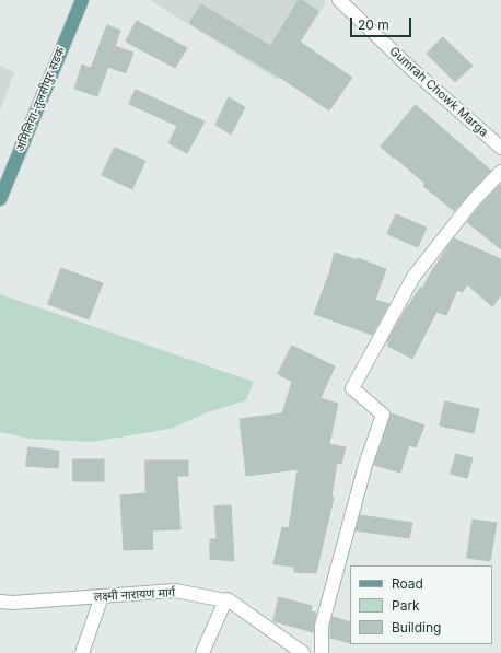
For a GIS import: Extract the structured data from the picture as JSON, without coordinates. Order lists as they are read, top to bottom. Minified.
{"streets":{"main road":["अमिलिया-तुलसीपुर सडक"],"street":["Gumrah Chowk Marga","लक्ष्मी नारायण मार्ग"]},"legend":["Road","Park","Building"],"scale_bar":"20 m"}
